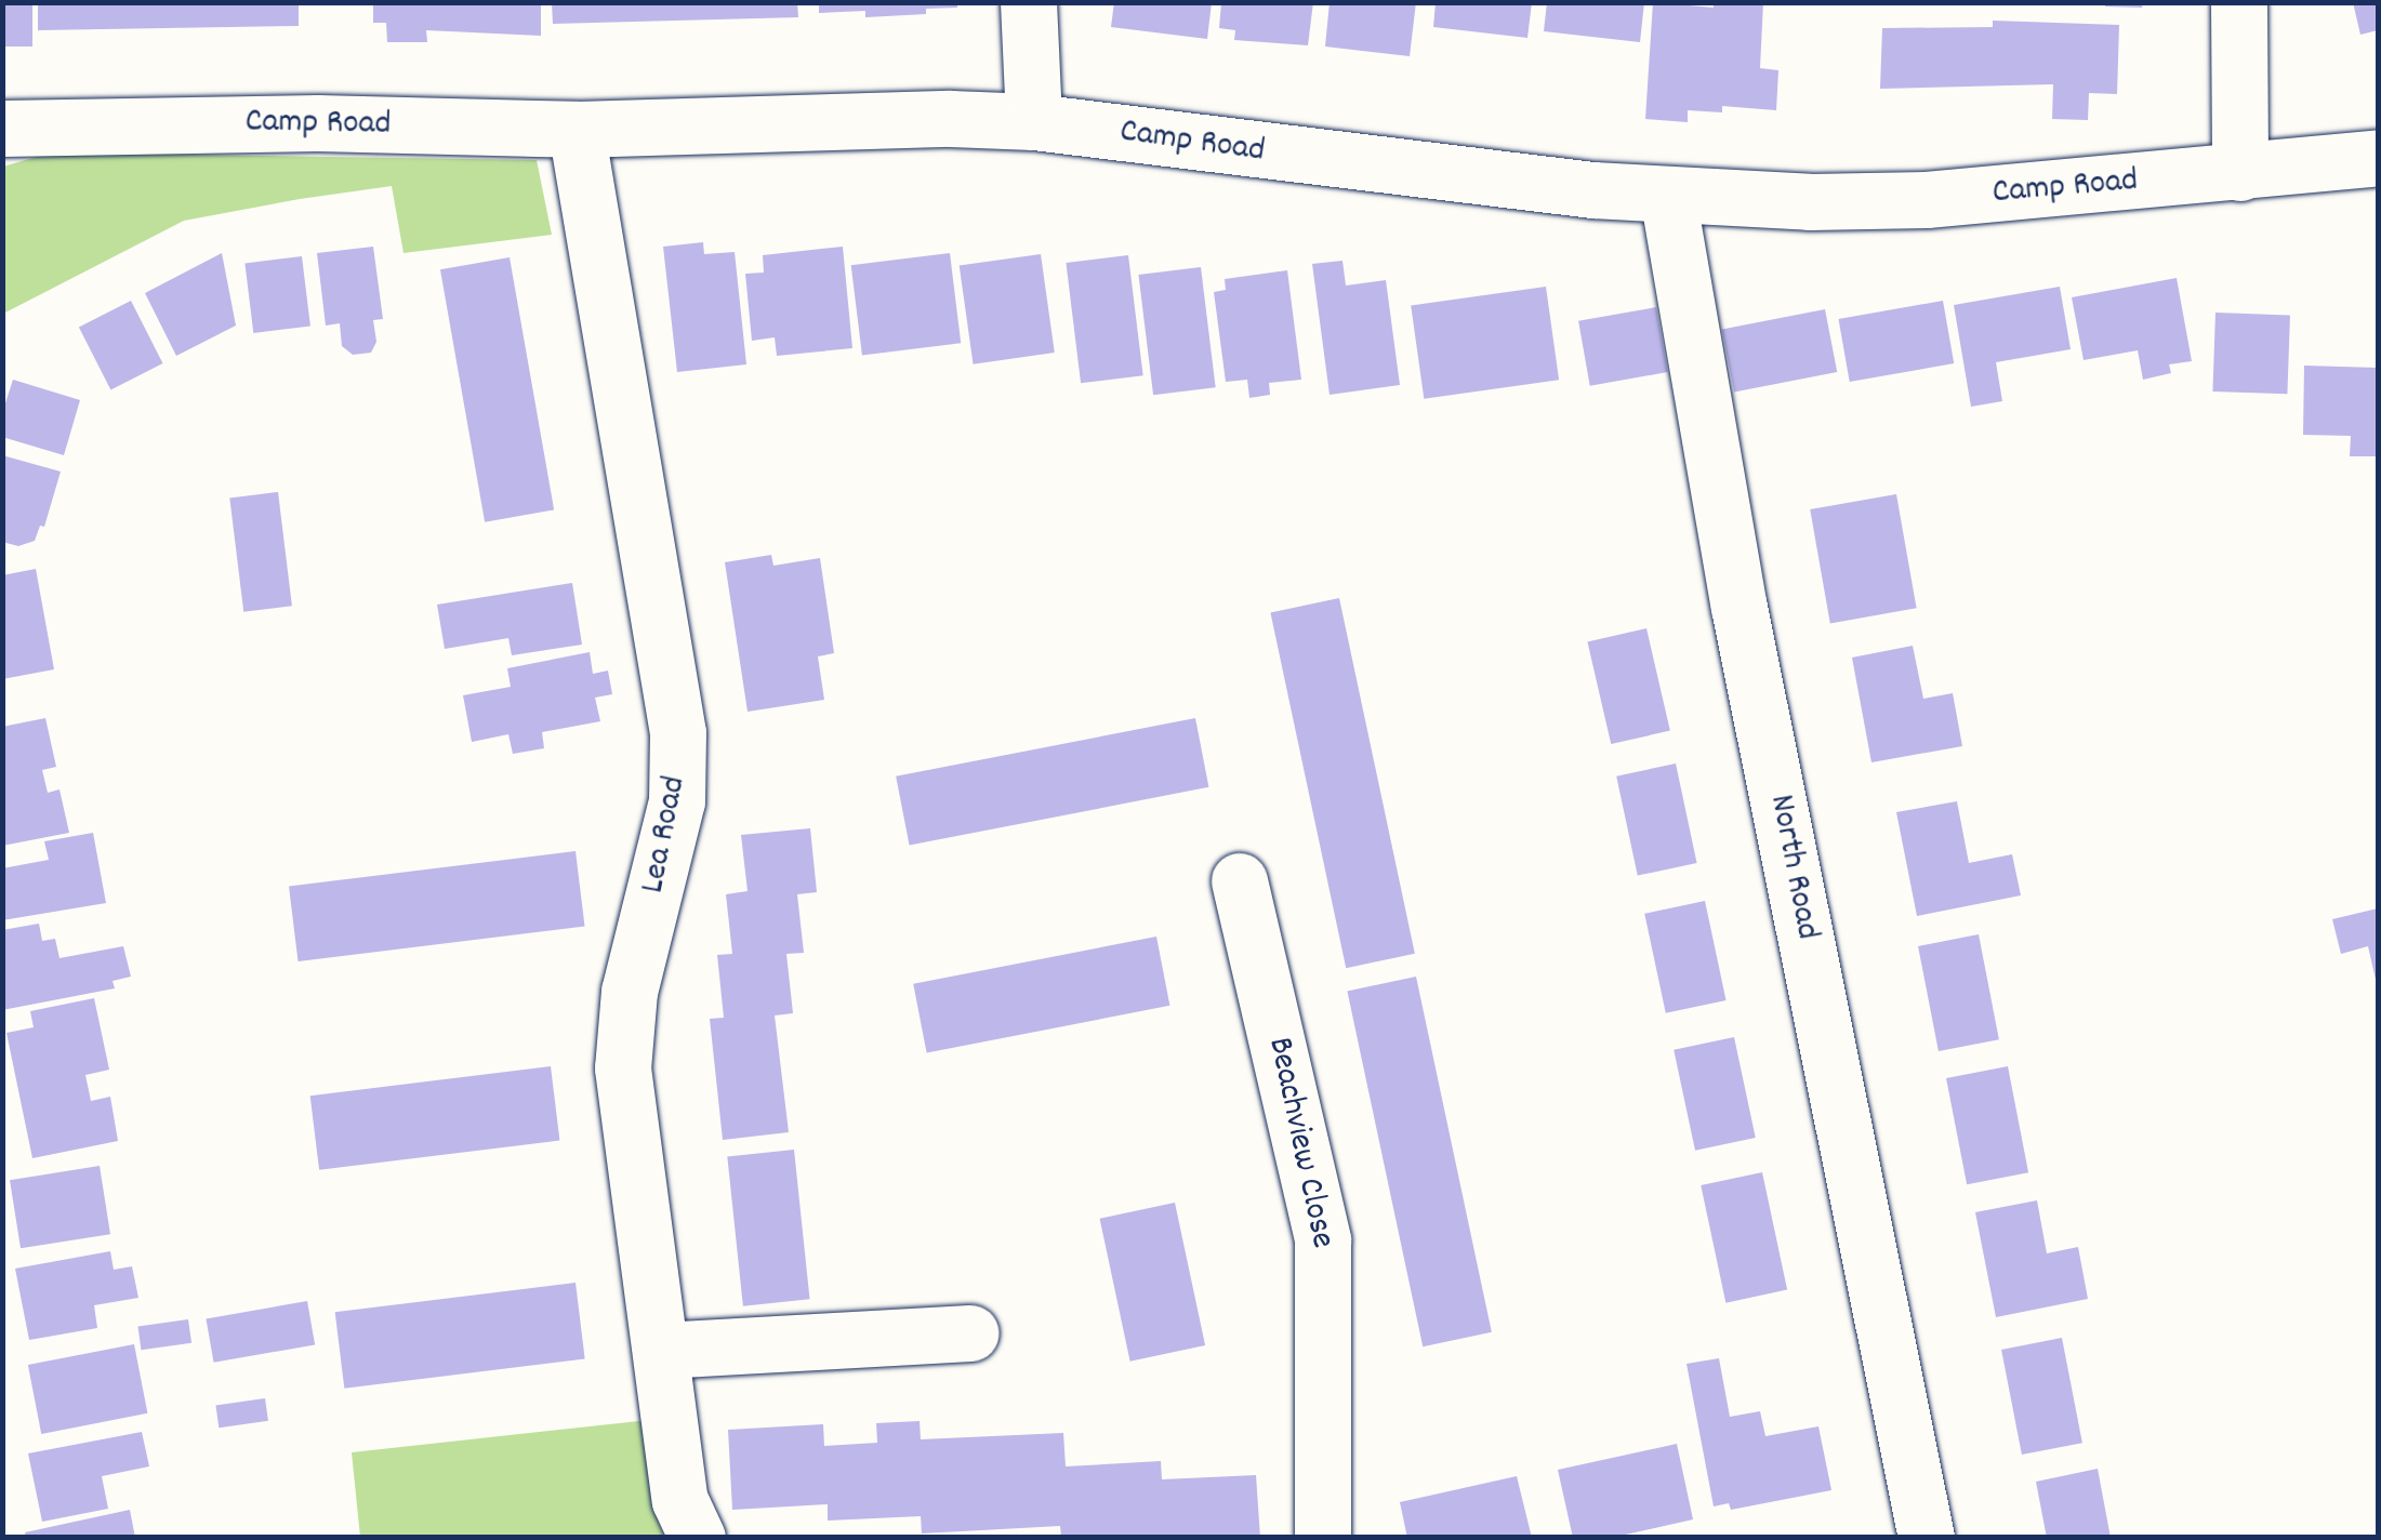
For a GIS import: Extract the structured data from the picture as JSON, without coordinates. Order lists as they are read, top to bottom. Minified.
{"streets":{"street":["Camp Road","Lea Road","North Road","Beachview Close"]},"crossings":[["Camp Road","Lea Road"],["Camp Road","North Road"]]}
